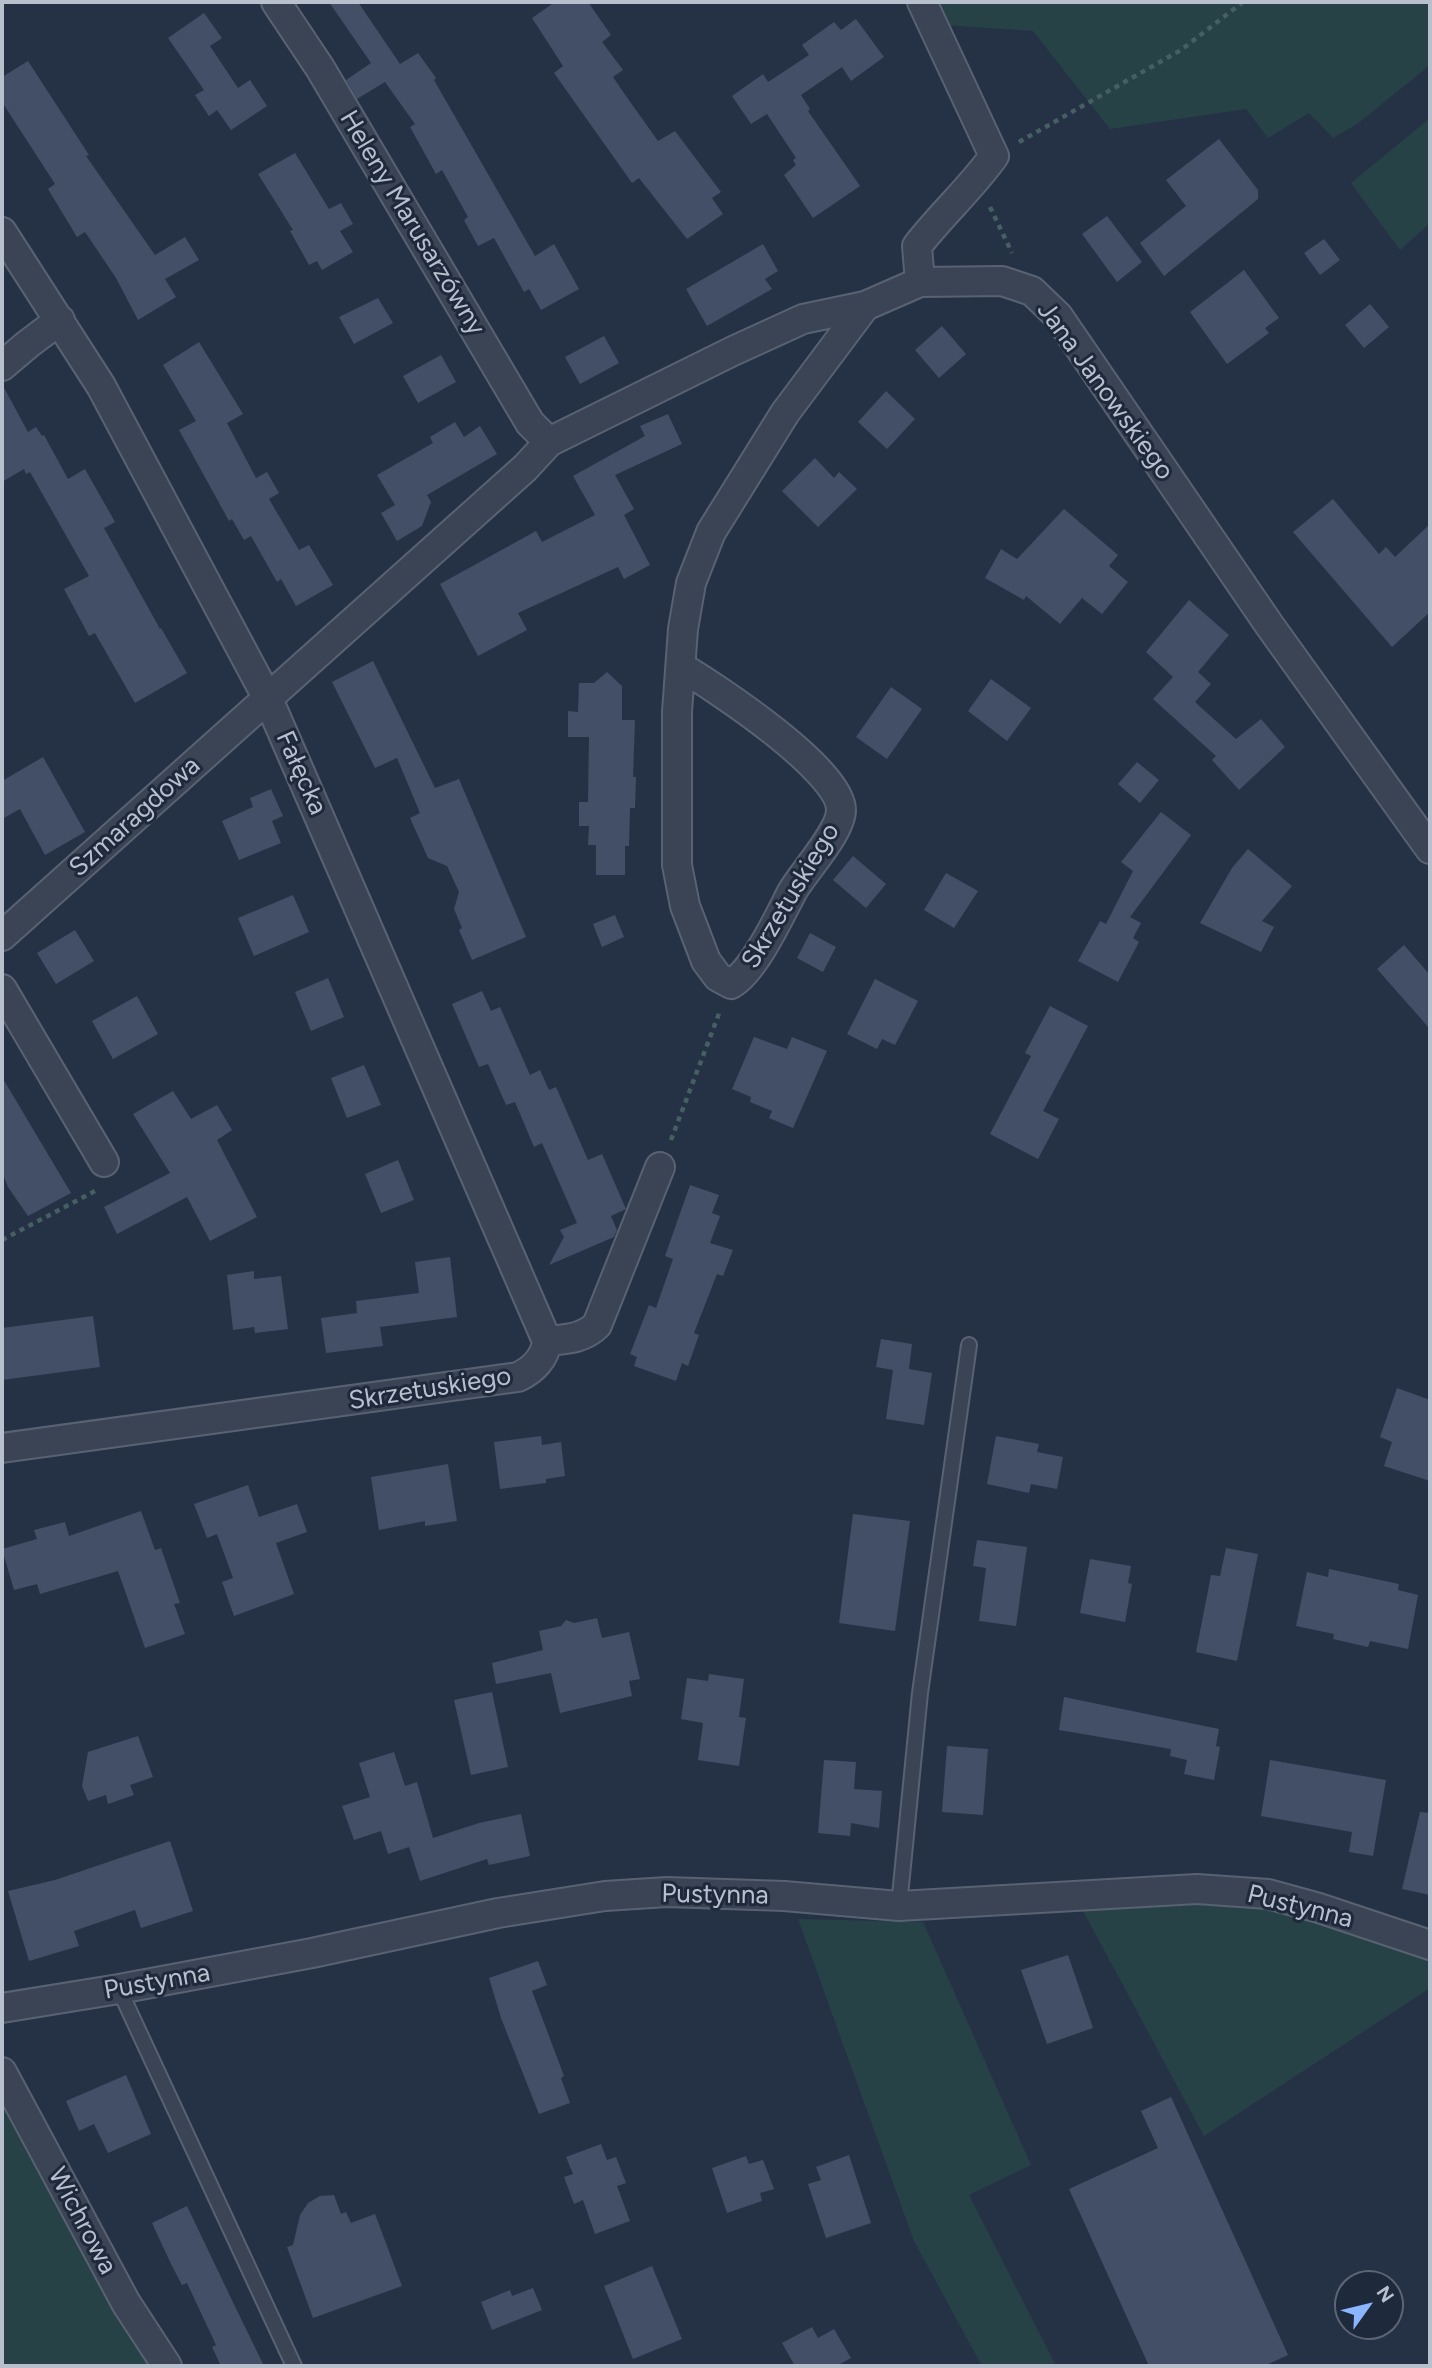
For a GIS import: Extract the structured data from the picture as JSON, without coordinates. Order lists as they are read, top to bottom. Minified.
{"streets":{"street":["Heleny Marusarzówny","Jana Janowskiego","Fałęcka","Szmaragdowa","Skrzetuskiego","Pustynna","Wichrowa"]},"crossings":[["Fałęcka","Szmaragdowa"],["Fałęcka","Skrzetuskiego"]],"north":"top right"}
